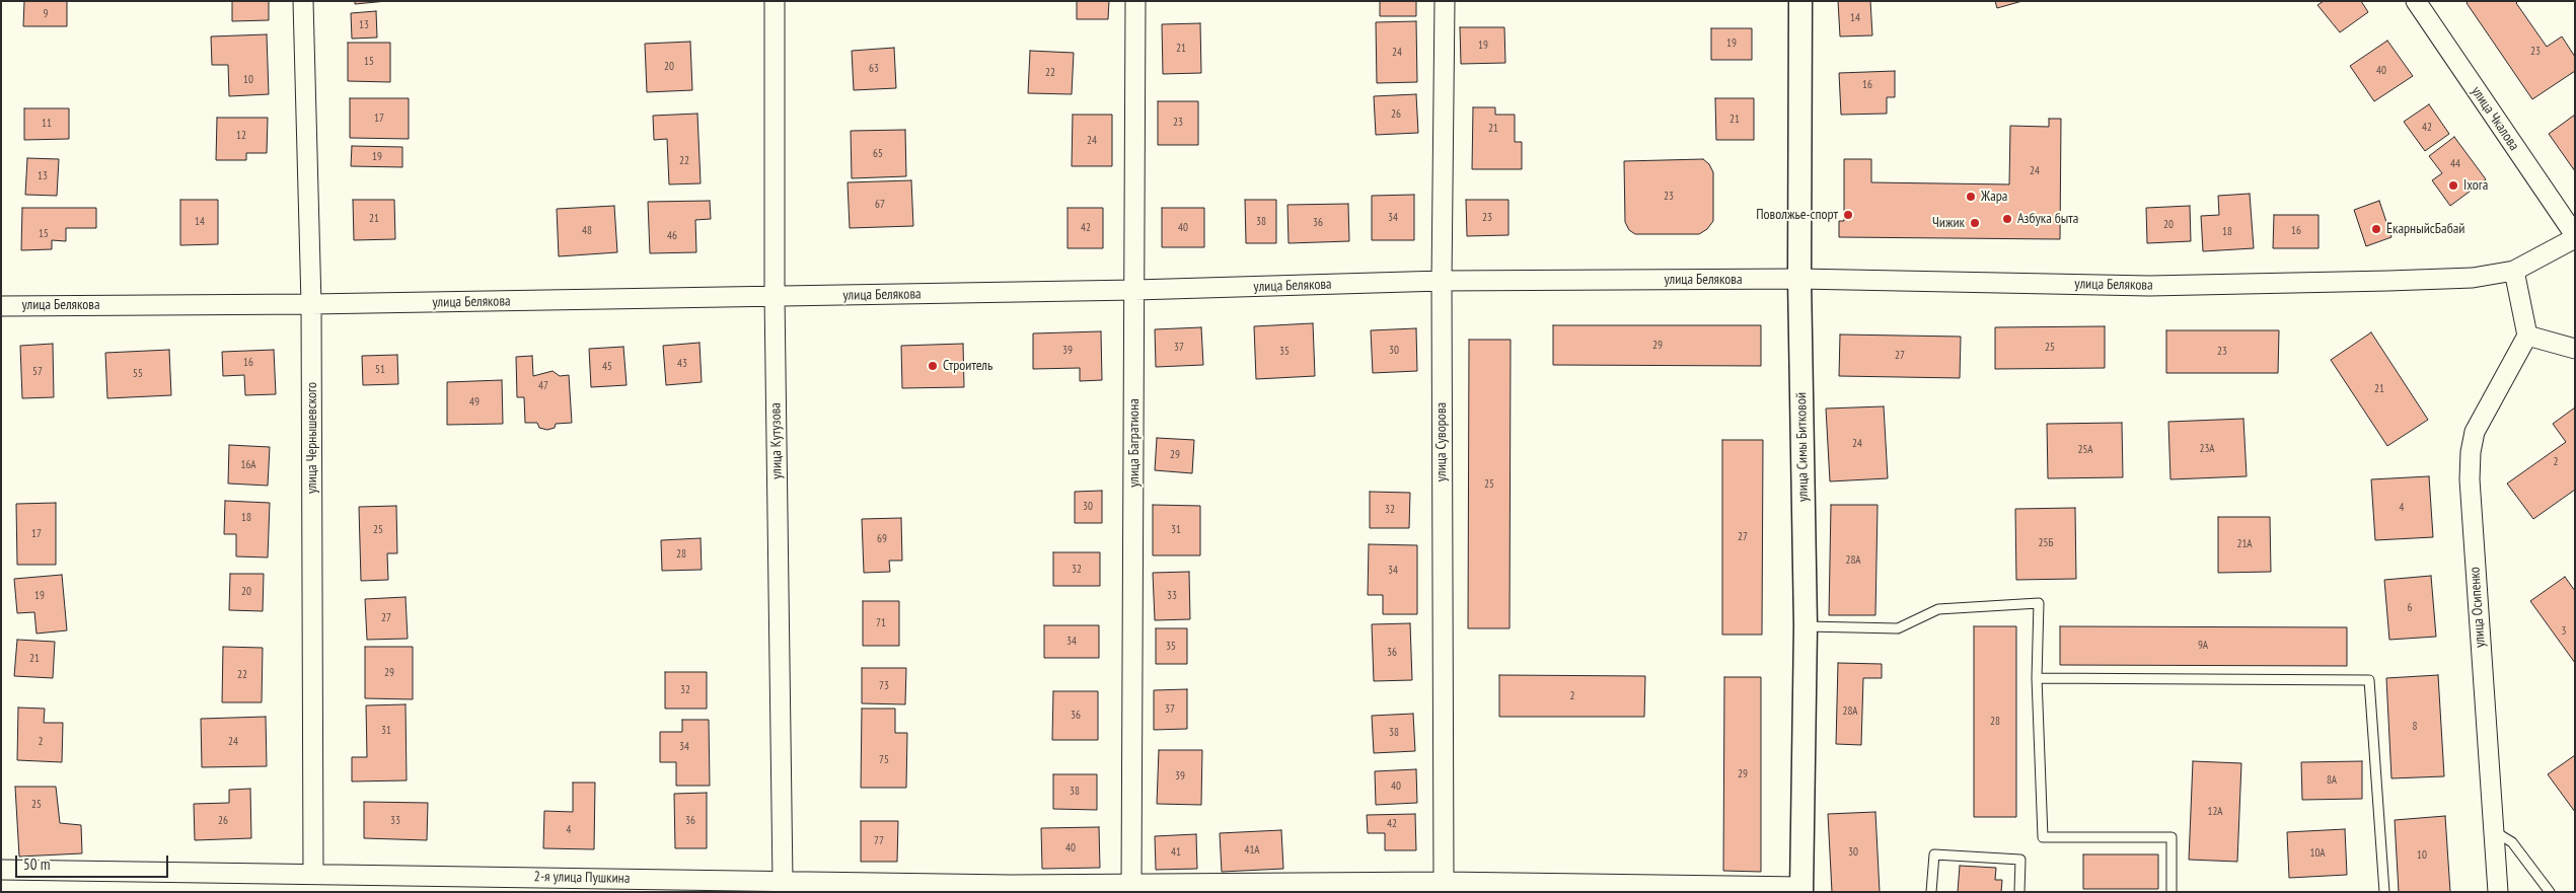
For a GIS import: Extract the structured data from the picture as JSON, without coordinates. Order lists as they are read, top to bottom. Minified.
{"streets":{"street":["улица Чкалова","улица Белякова","улица Чернышевского","улица Кутузова","улица Суворова","улица Багратиона","улица Симы Битковой","улица Осипенко","2-я улица Пушкина"]},"crossings":[["улица Чкалова","улица Белякова"],["улица Белякова","улица Чернышевского"],["улица Белякова","улица Кутузова"],["улица Белякова","улица Суворова"],["улица Белякова","улица Багратиона"],["улица Белякова","улица Симы Битковой"],["улица Чернышевского","2-я улица Пушкина"],["улица Кутузова","2-я улица Пушкина"],["улица Суворова","2-я улица Пушкина"],["улица Багратиона","2-я улица Пушкина"],["улица Симы Битковой","2-я улица Пушкина"]],"places":["Ixora","Жара","Поволжье-спорт","Азбука быта","Чижик","ЁкарныйсБабай","Строитель"],"house_numbers":["9","14","13","19","19","21","23","24","15","20","63","40","22","10","16","26","17","21","23","11","42","21","12","24","65","19","22","44","24","13","23","67","34","23","21","14","38","36","20","42","40","48","16","18","15","46","29","37","25","39","30","35","23","27","16","43","45","51","57","55","47","21","49","24","23А","25А","29","2","16А","25","30","4","32","18","25","31","17","27","69","25Б","21А","28","28А","32","34","20","19","33","6","27","71","3","34","9А","35","36","21","29","22","73","32","2","37","28А","36","28","8","31","38","2","24","34","75","29","39","8А","40","38","25","12А","26","33","36","42","4","77","40","41А","41","30","10А","10"],"scale_bar":"50 m"}
